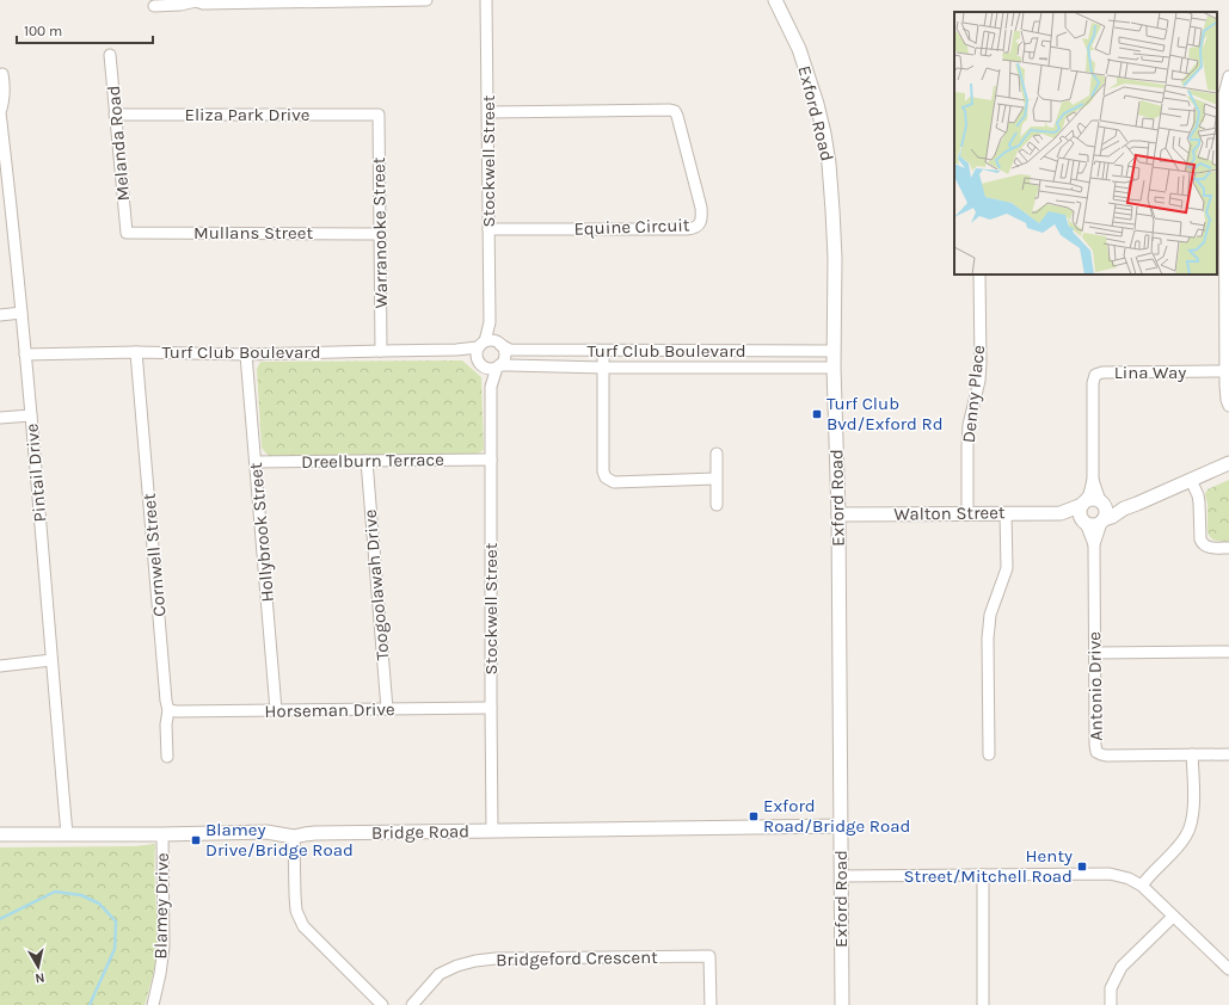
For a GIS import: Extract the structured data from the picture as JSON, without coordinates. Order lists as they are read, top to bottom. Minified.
{"streets":{"street":["Exford Road","Eliza Park Drive","Melanda Road","Stockwell Street","Equine Circuit","Mullans Street","Warranooke Street","Turf Club Boulevard","Lina Way","Denny Place","Dreelburn Terrace","Pintail Drive","Walton Street","Hollybrook Street","Cornwell Street","Toogoolawah Drive","Antonio Drive","Horseman Drive","Bridge Road","Blamey Drive","Bridgeford Crescent"]},"crossings":[["Exford Road","Turf Club Boulevard"],["Exford Road","Walton Street"],["Exford Road","Bridge Road"],["Eliza Park Drive","Melanda Road"],["Eliza Park Drive","Warranooke Street"],["Melanda Road","Mullans Street"],["Stockwell Street","Equine Circuit"],["Stockwell Street","Turf Club Boulevard"],["Stockwell Street","Dreelburn Terrace"],["Stockwell Street","Horseman Drive"],["Stockwell Street","Bridge Road"],["Mullans Street","Warranooke Street"],["Warranooke Street","Turf Club Boulevard"],["Turf Club Boulevard","Pintail Drive"],["Turf Club Boulevard","Hollybrook Street"],["Turf Club Boulevard","Cornwell Street"],["Lina Way","Walton Street"],["Lina Way","Antonio Drive"],["Denny Place","Walton Street"],["Dreelburn Terrace","Hollybrook Street"],["Dreelburn Terrace","Toogoolawah Drive"],["Pintail Drive","Bridge Road"],["Walton Street","Antonio Drive"],["Hollybrook Street","Horseman Drive"],["Cornwell Street","Horseman Drive"],["Toogoolawah Drive","Horseman Drive"],["Bridge Road","Blamey Drive"]],"places":{"transit":["Turf Club Bvd/Exford Rd","Exford Road/Bridge Road","Blamey Drive/Bridge Road","Henty Street/Mitchell Road"]},"scale_bar":"100 m","north":"bottom"}
